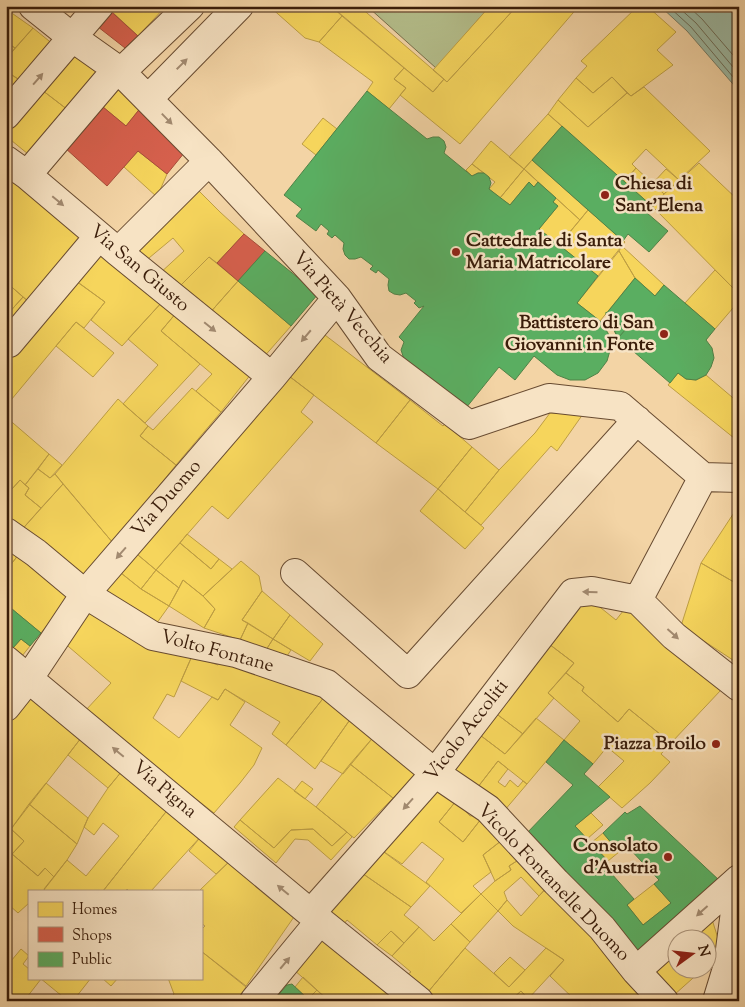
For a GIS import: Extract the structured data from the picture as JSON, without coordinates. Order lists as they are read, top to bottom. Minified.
{"streets":{"street":["Via San Giusto","Via Pietà Vecchia","Via Duomo","Volto Fontane","Vicolo Accoliti","Via Pigna","Vicolo Fontanelle Duomo"]},"crossings":[["Via San Giusto","Via Duomo"],["Via Pietà Vecchia","Via Duomo"],["Via Duomo","Volto Fontane"],["Via Duomo","Via Pigna"],["Volto Fontane","Vicolo Fontanelle Duomo"],["Vicolo Accoliti","Via Pigna"],["Vicolo Accoliti","Vicolo Fontanelle Duomo"]],"one_way":["Via San Giusto","Via Pigna"],"places":["Chiesa di Sant'Elena","Cattedrale di Santa Maria Matricolare","Battistero di San Giovanni in Fonte","Piazza Broilo","Consolato d'Austria"],"legend":["Homes","Shops","Public"],"north":"right"}
